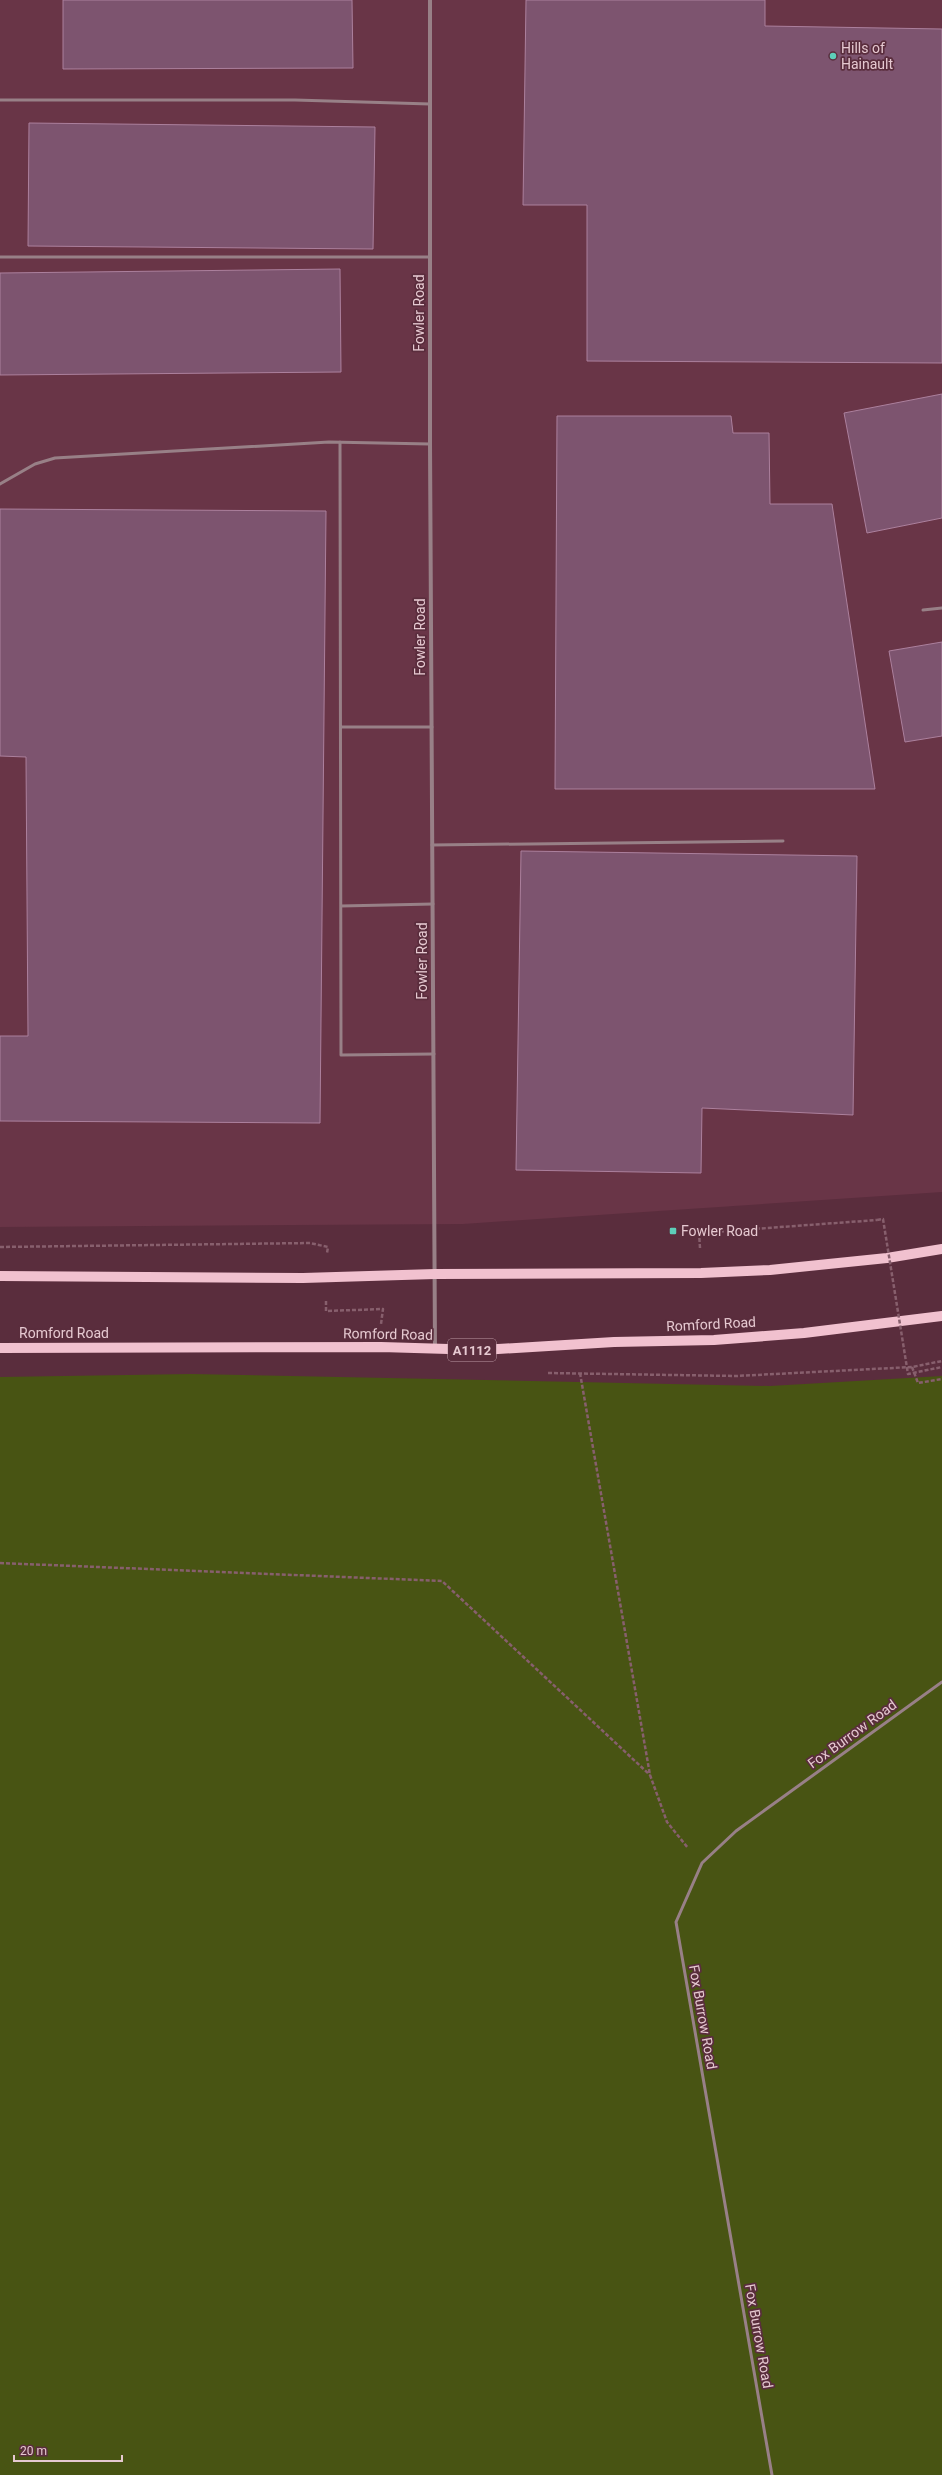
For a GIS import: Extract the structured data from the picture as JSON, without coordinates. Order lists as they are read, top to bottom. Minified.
{"streets":{"main road":["Romford Road","A1112"],"street":["Fowler Road"],"lane":["Fox Burrow Road"]},"crossings":[["Fowler Road","Romford Road"]],"places":{"other":["Hills of Hainault"],"transit":["Fowler Road"]},"scale_bar":"20 m"}
